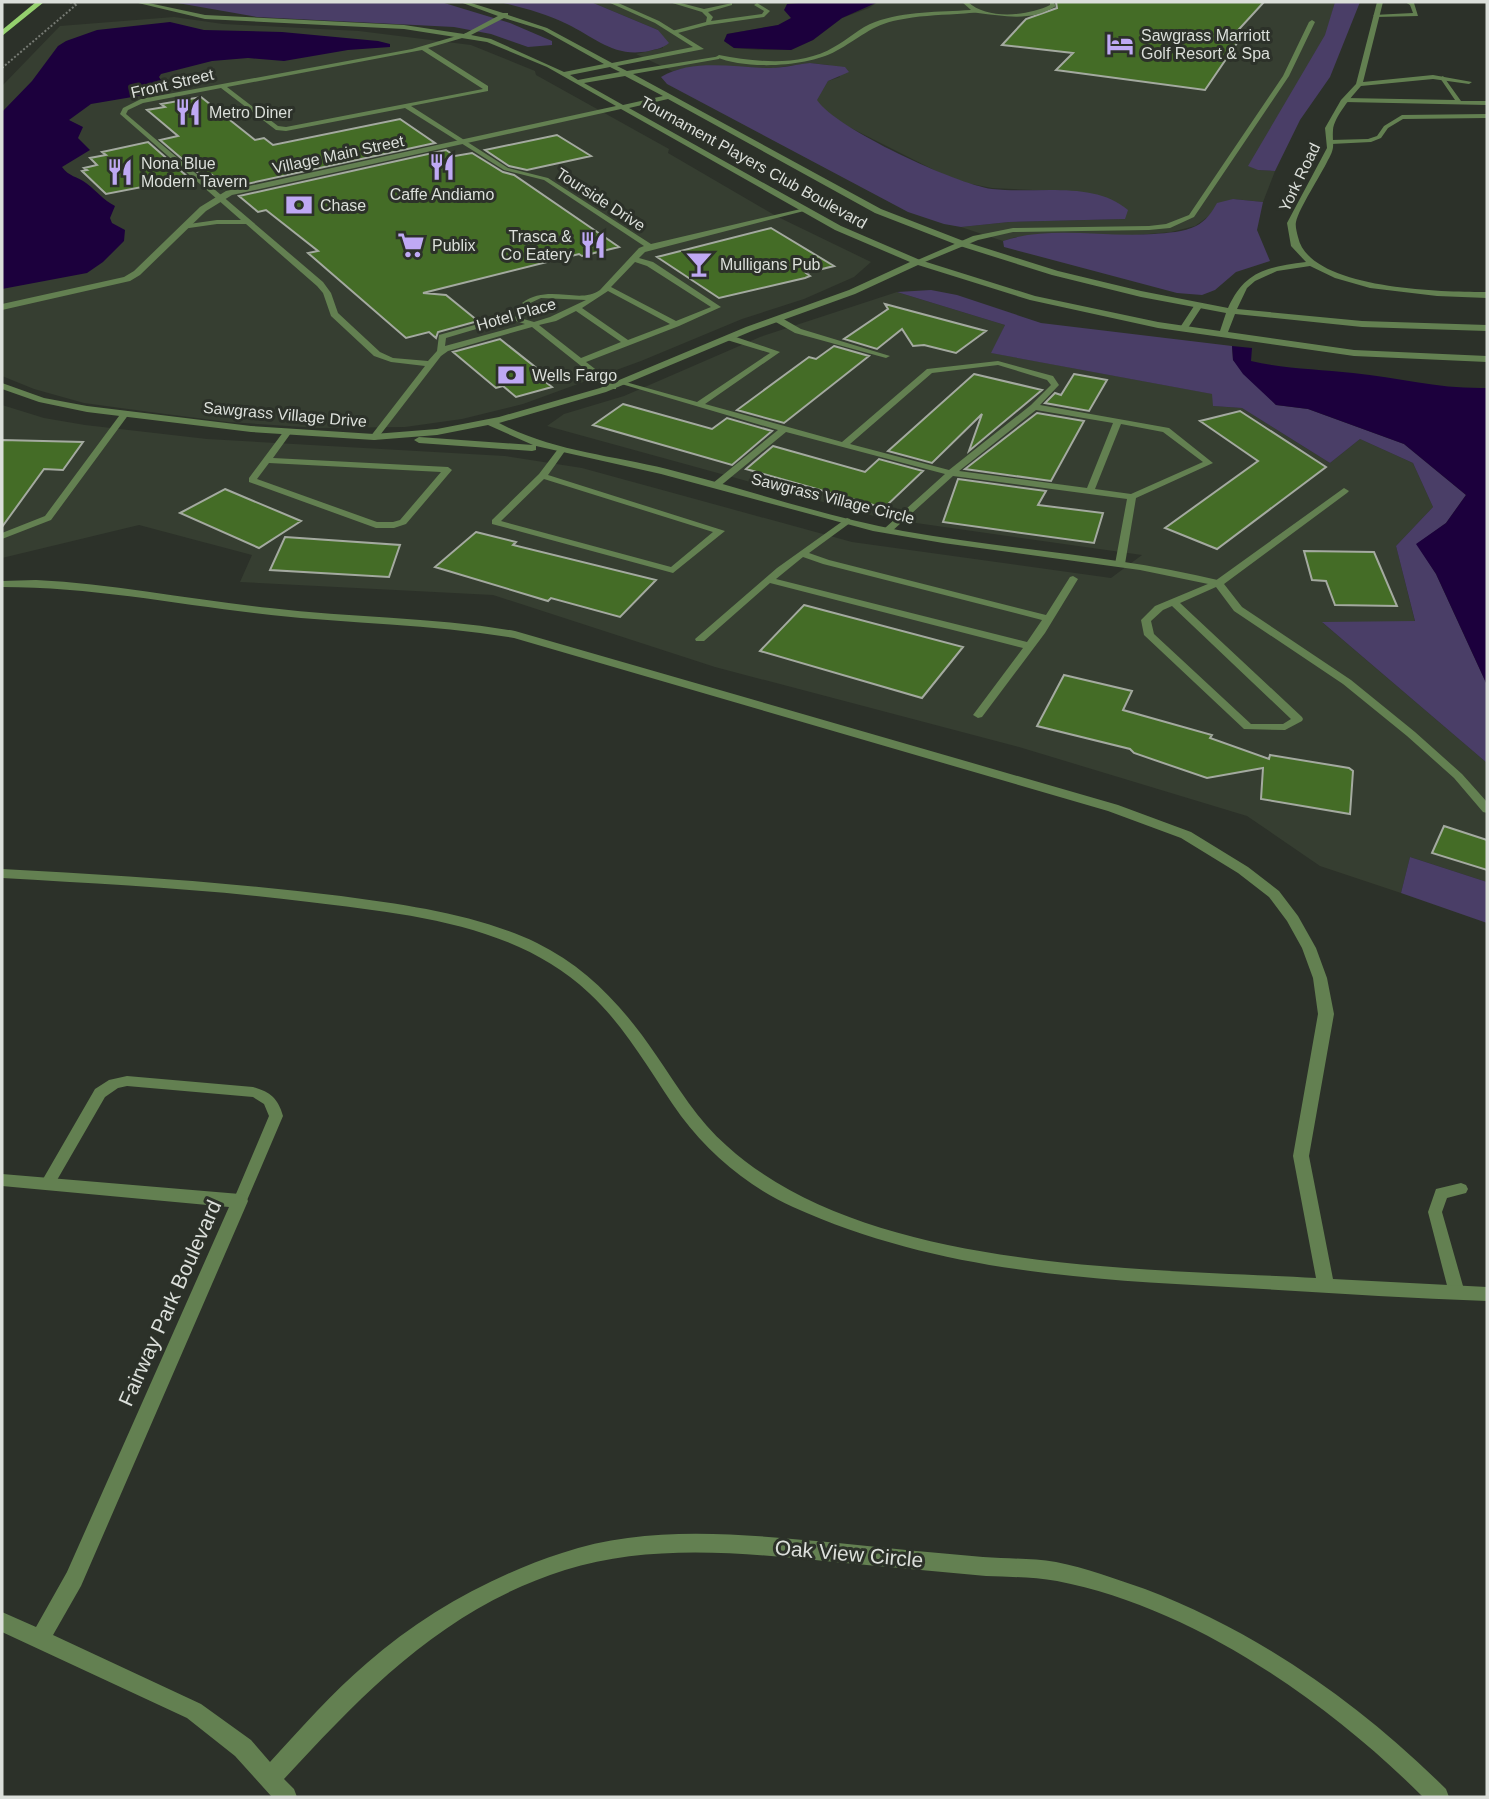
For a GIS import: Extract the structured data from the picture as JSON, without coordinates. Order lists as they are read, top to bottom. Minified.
{"streets":{"street":["Village Main Street","Tournament Players Club Boulevard","York Road","Sawgrass Village Drive","Sawgrass Village Circle","Fairway Park Boulevard","Oak View Circle"],"lane":["Front Street","Tourside Drive","Hotel Place"]},"crossings":[["Front Street","Village Main Street"],["Front Street","Tournament Players Club Boulevard"],["Village Main Street","Tournament Players Club Boulevard"],["Village Main Street","Tourside Drive"],["Tournament Players Club Boulevard","Hotel Place"],["Tournament Players Club Boulevard","Sawgrass Village Drive"],["Tourside Drive","Hotel Place"],["Sawgrass Village Drive","Sawgrass Village Circle"]],"places":{"hotel":["Sawgrass Marriott Golf Resort & Spa"],"restaurant":["Metro Diner","Caffe Andiamo","Nona Blue Modern Tavern","Trasca & Co Eatery"],"bank":["Chase","Wells Fargo"],"supermarket":["Publix"],"bar":["Mulligans Pub"]}}
